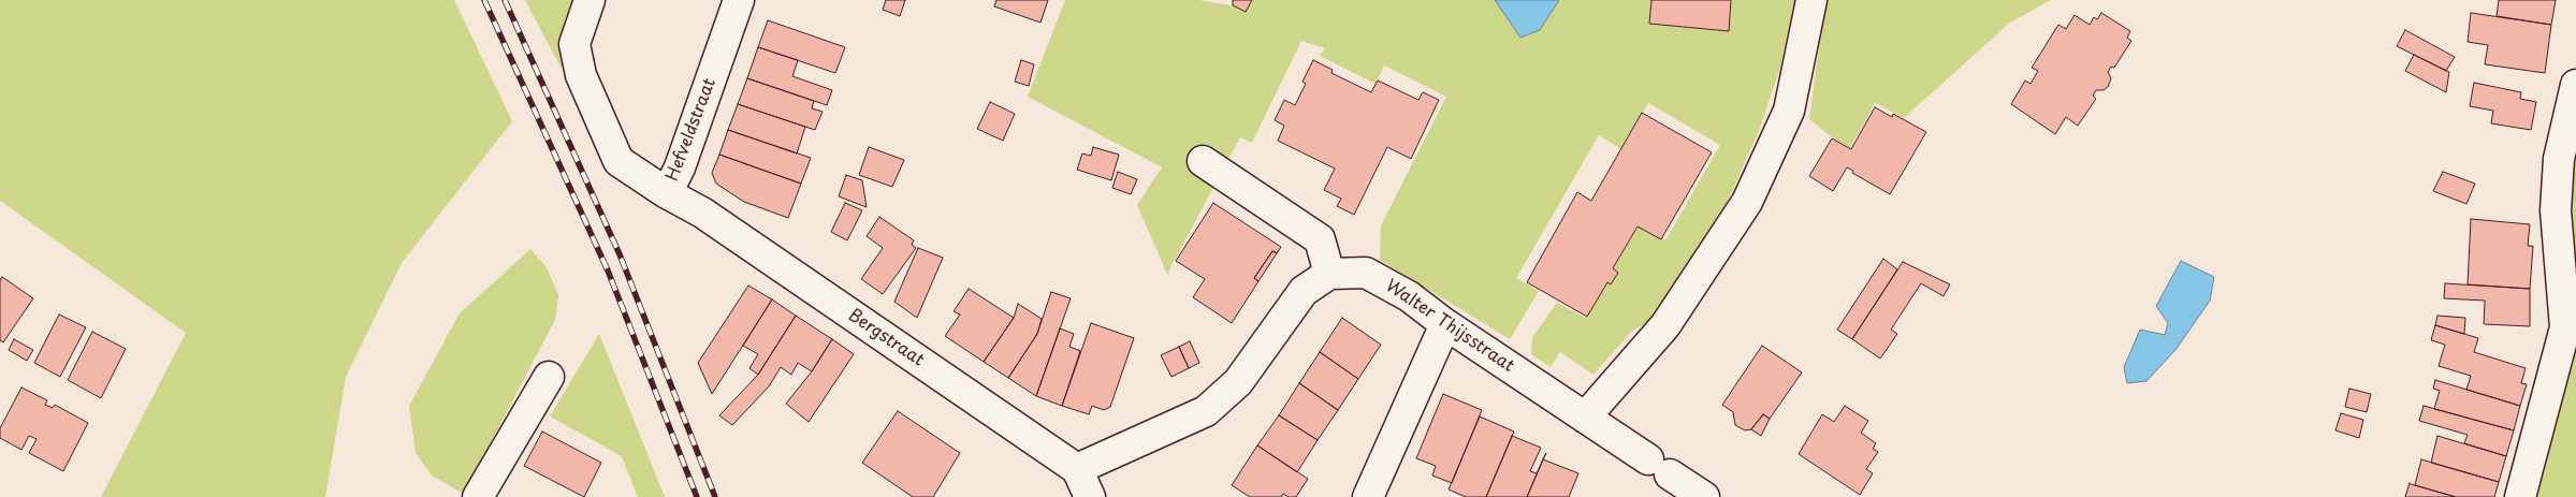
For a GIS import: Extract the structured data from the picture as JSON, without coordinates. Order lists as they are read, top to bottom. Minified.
{"streets":{"street":["Hefveldstraat","Walter Thijsstraat","Bergstraat"]},"crossings":[["Hefveldstraat","Bergstraat"]]}
